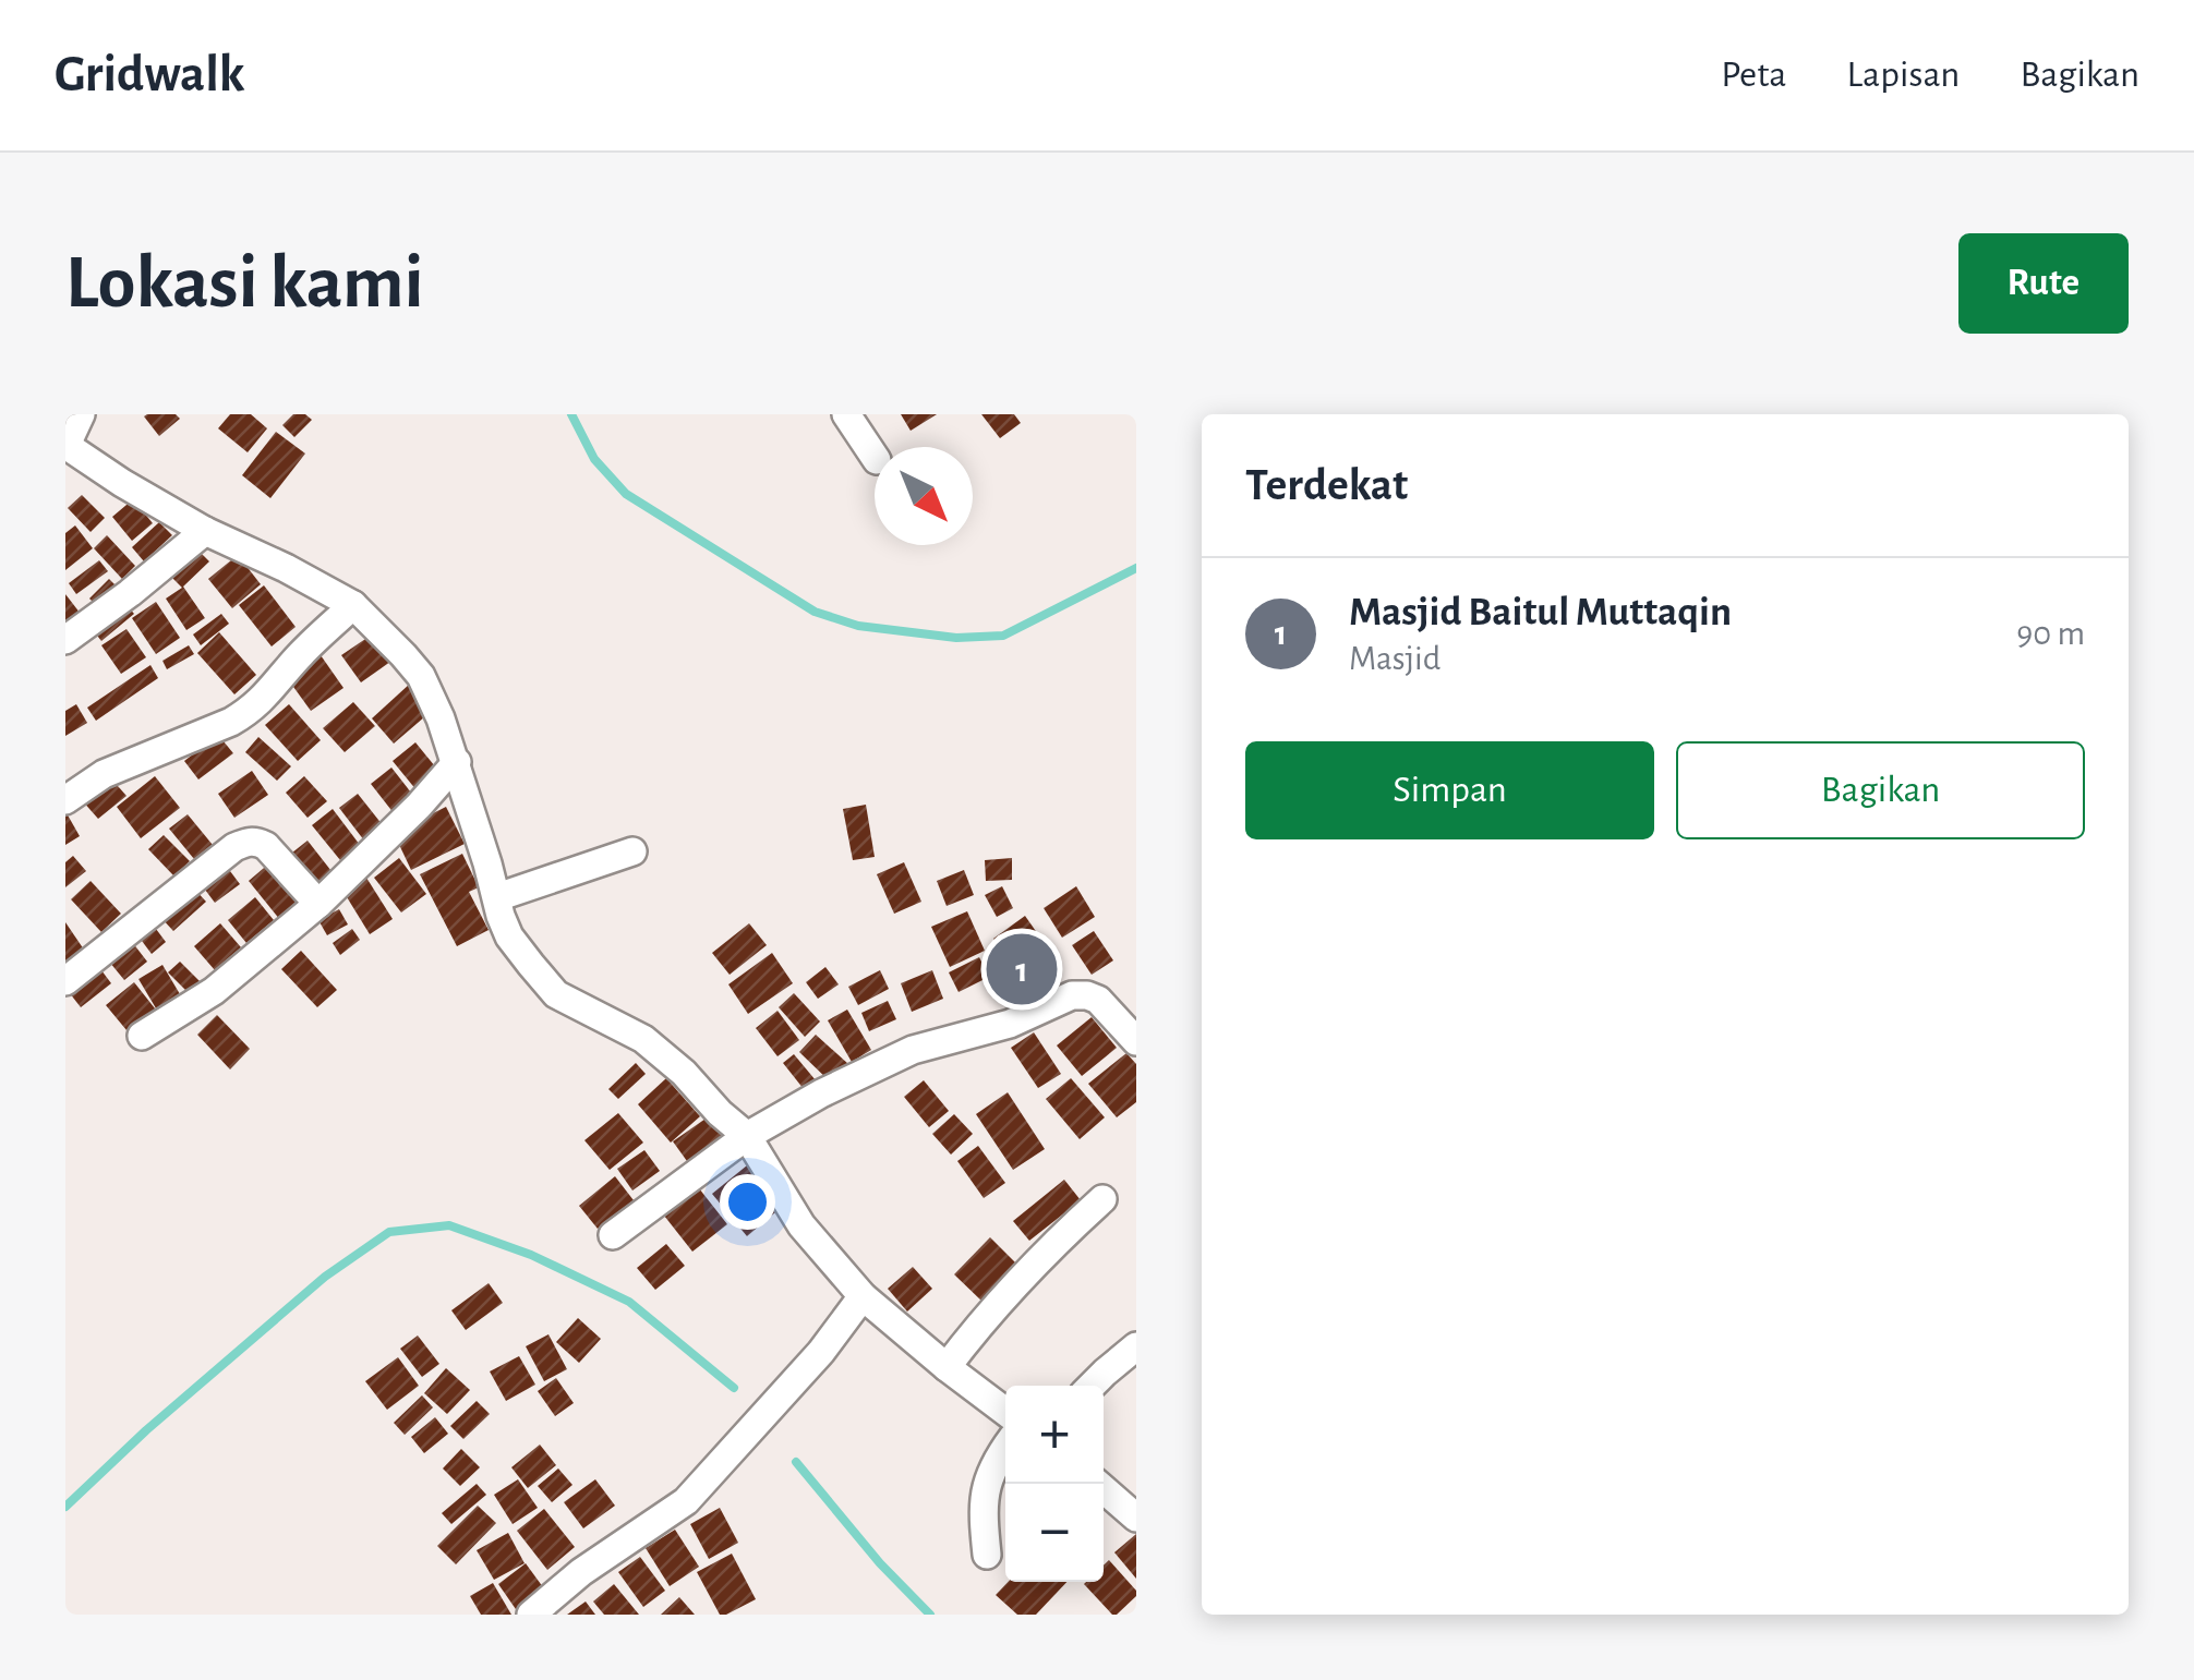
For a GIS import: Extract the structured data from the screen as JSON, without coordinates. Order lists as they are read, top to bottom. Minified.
{"north":"bottom right","page":{"header":"Gridwalk","nav":["Peta","Lapisan","Bagikan"],"buttons":["Rute",["Simpan","Bagikan"]],"title":"Lokasi kami","heading":"Terdekat","list":[{"mark":"1","name":"Masjid Baitul Muttaqin","note":"Masjid","value":"90 m"}],"pins":"1","map_buttons":["+","−"]}}
